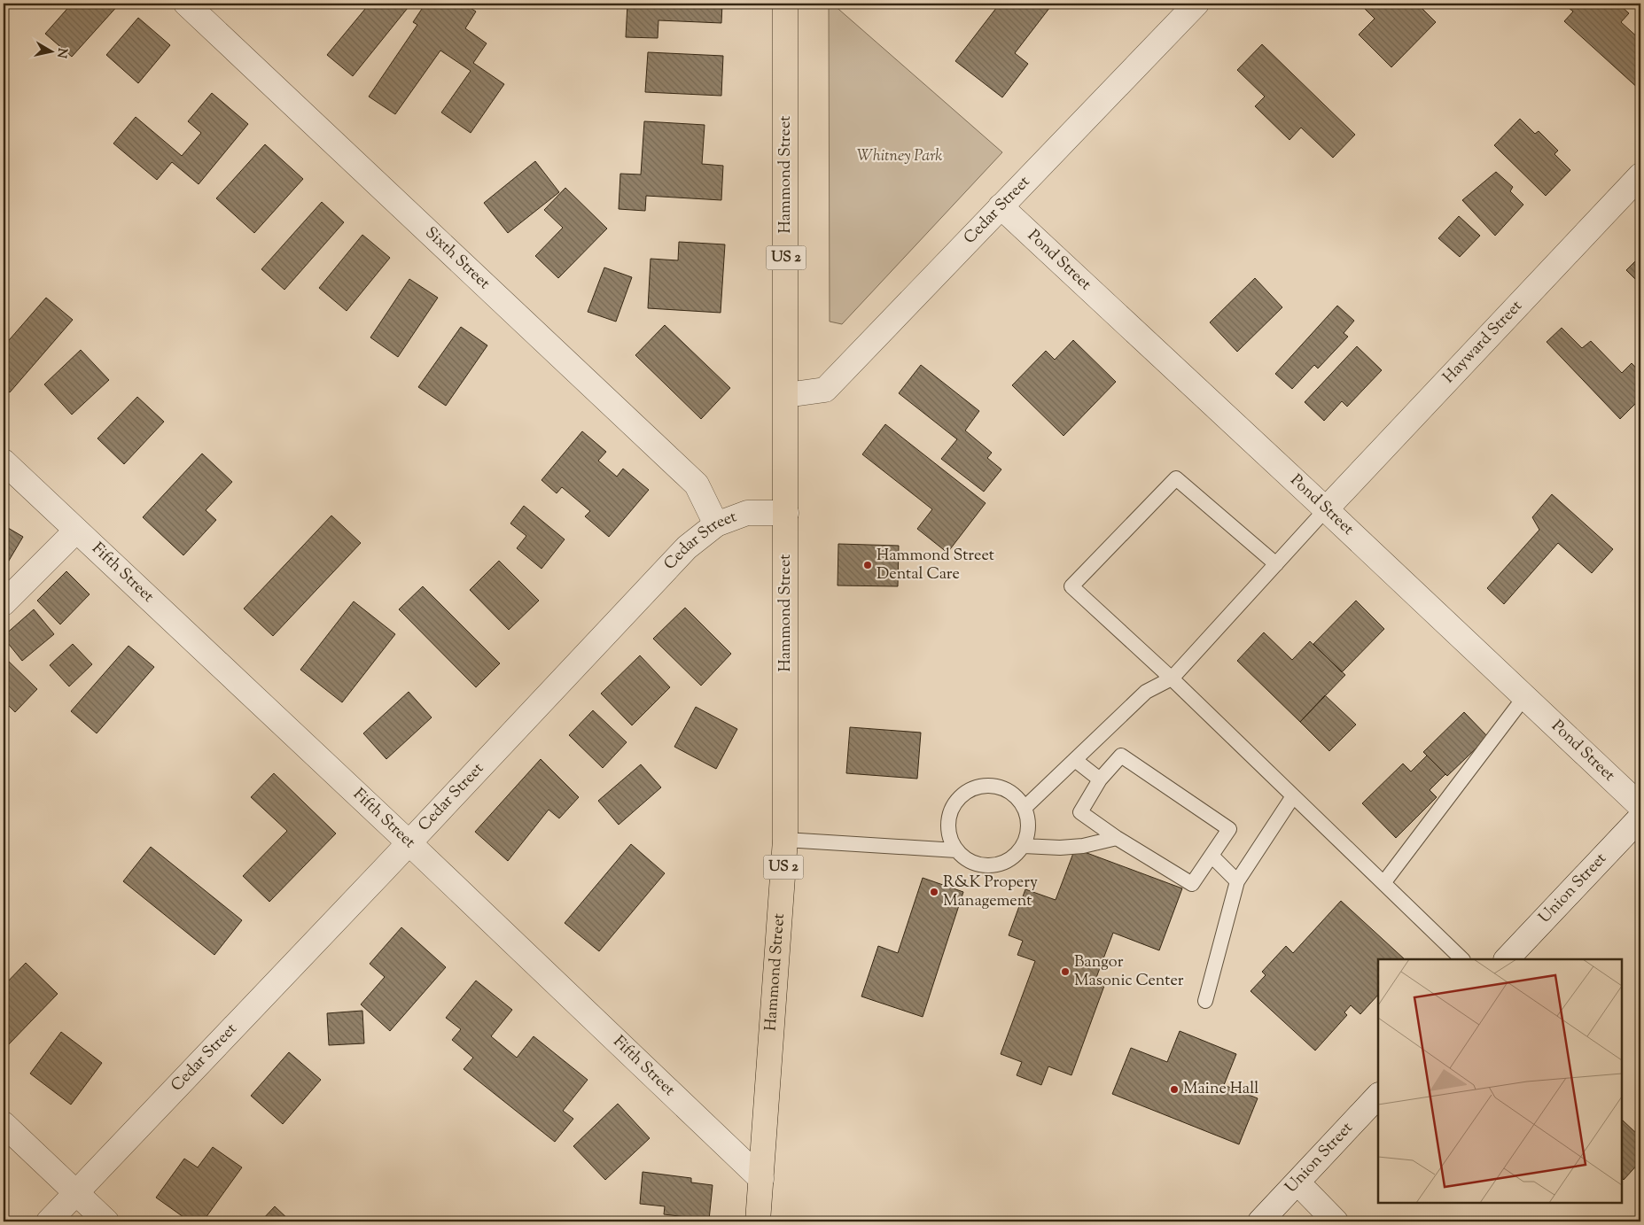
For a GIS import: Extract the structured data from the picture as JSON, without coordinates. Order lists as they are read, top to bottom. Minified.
{"streets":{"main road":["Hammond Street","US 2"],"street":["Cedar Street","Sixth Street","Pond Street","Hayward Street","Fifth Street","Union Street"]},"crossings":[["Hammond Street","Cedar Street"],["Hammond Street","Fifth Street"],["Cedar Street","Sixth Street"],["Cedar Street","Pond Street"],["Cedar Street","Fifth Street"],["Pond Street","Hayward Street"]],"parks":["Whitney Park"],"places":["Hammond Street Dental Care","R&K Propery Management","Bangor Masonic Center","Maine Hall"],"north":"right"}
